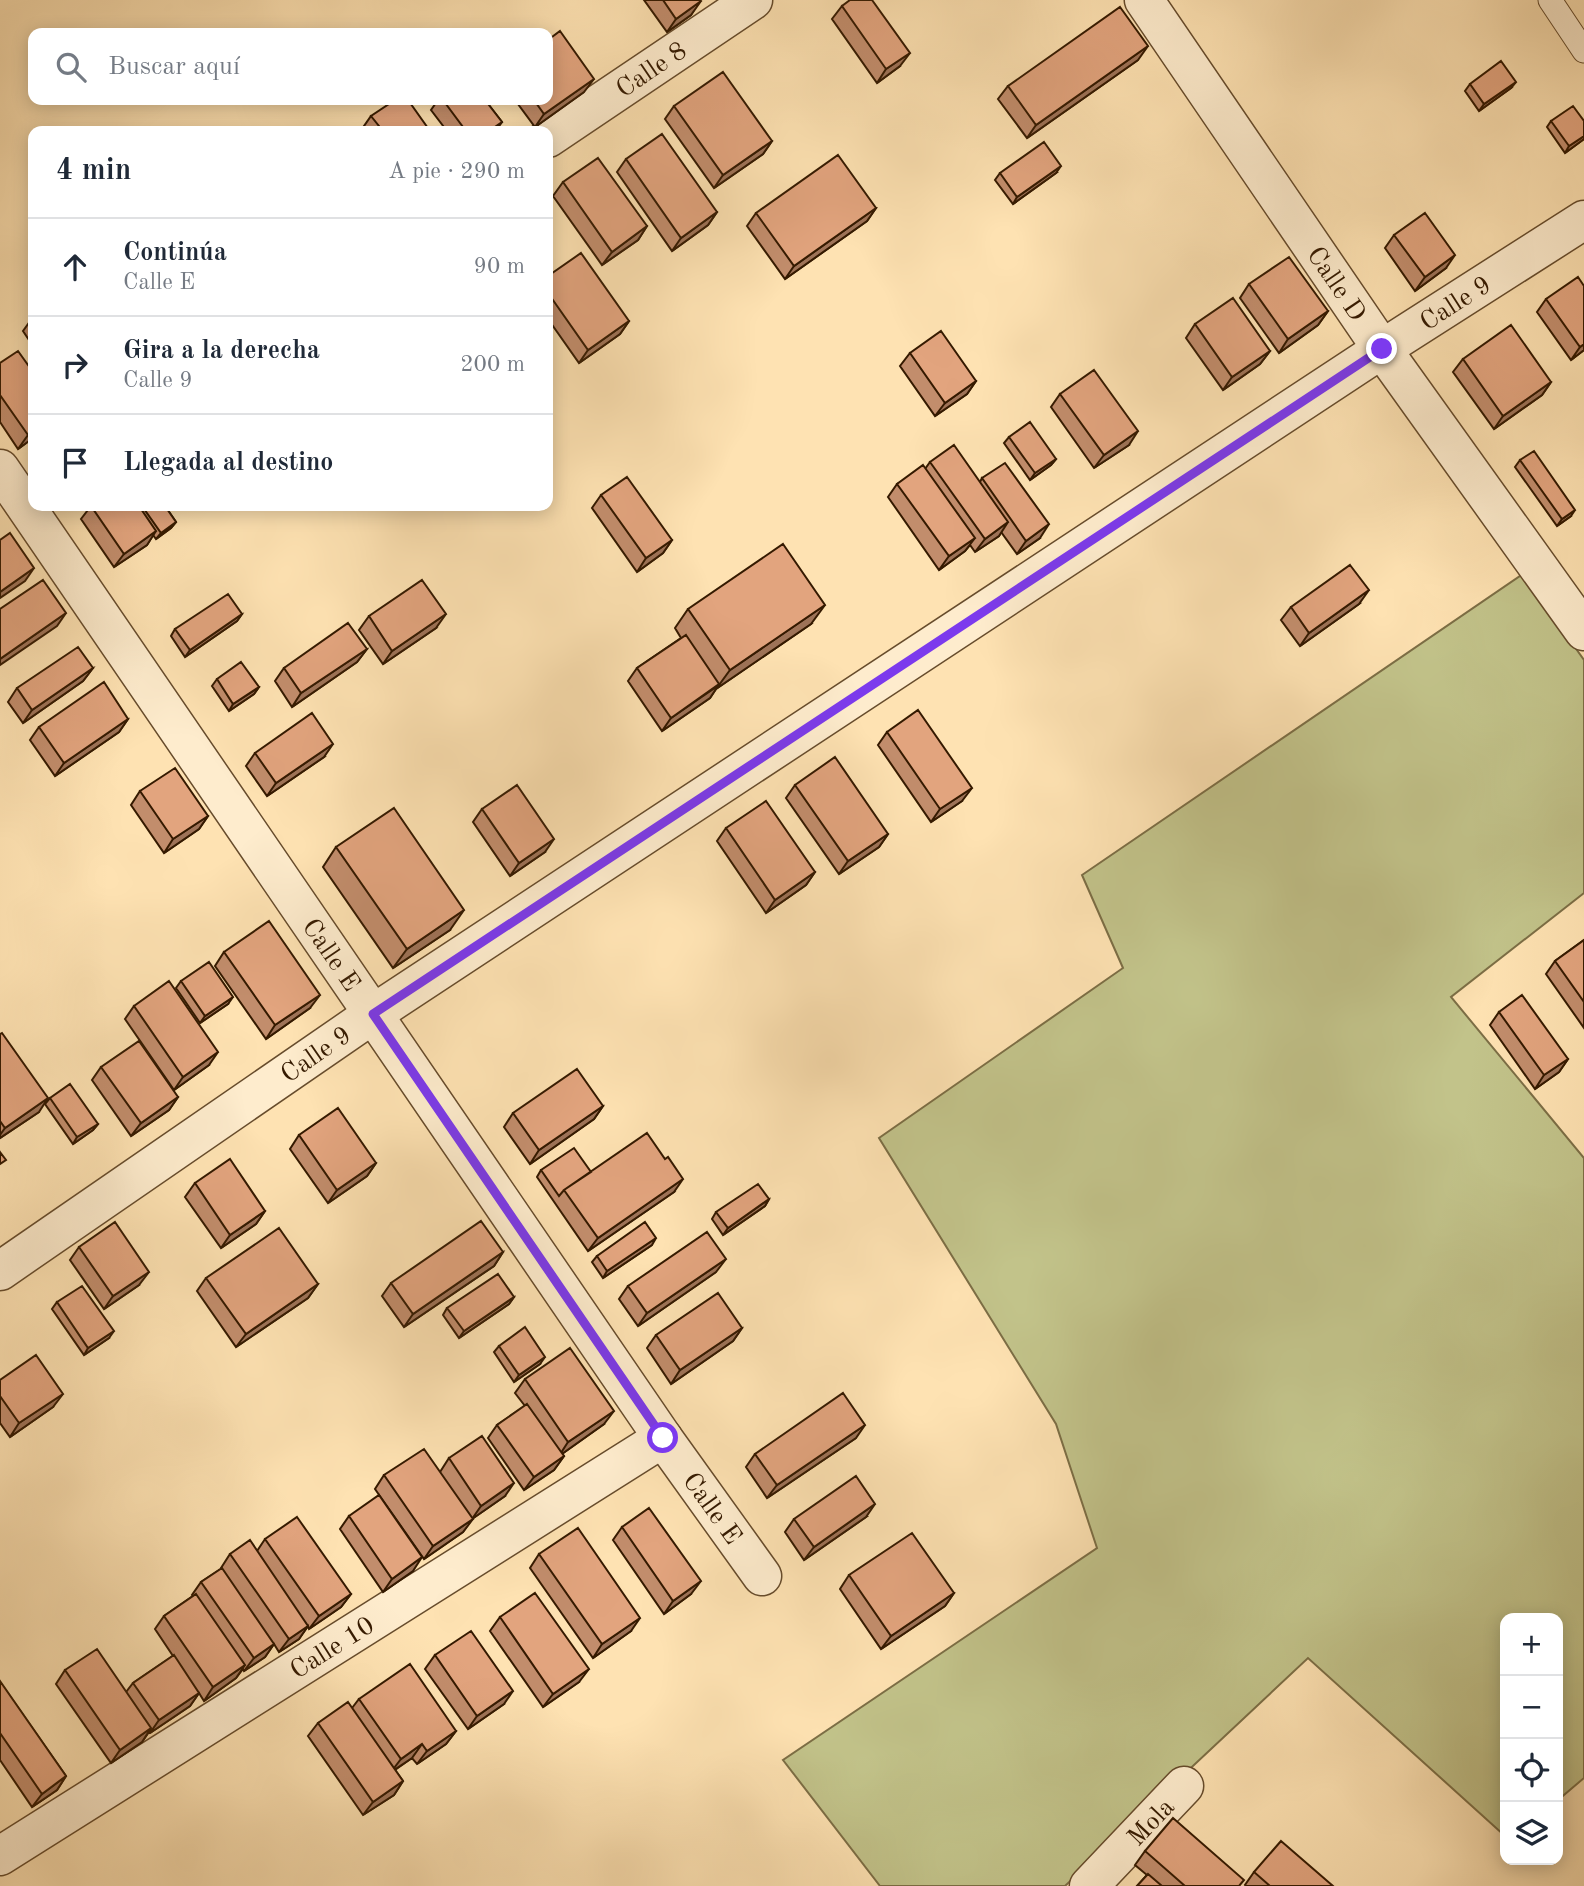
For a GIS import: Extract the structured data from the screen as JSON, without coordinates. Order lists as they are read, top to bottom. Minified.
{"streets":{"street":["Calle 8","Calle D","Calle 9","Calle E","Calle 10","Mola"]},"crossings":[["Calle D","Calle 9"],["Calle 9","Calle E"],["Calle E","Calle 10"]],"page":{"search":"Buscar aquí","heading":["4 min","A pie · 290 m"],"list":[["Continúa","Calle E","90 m"],["Gira a la derecha","Calle 9","200 m"],"Llegada al destino"],"map_buttons":["+","−"]}}
